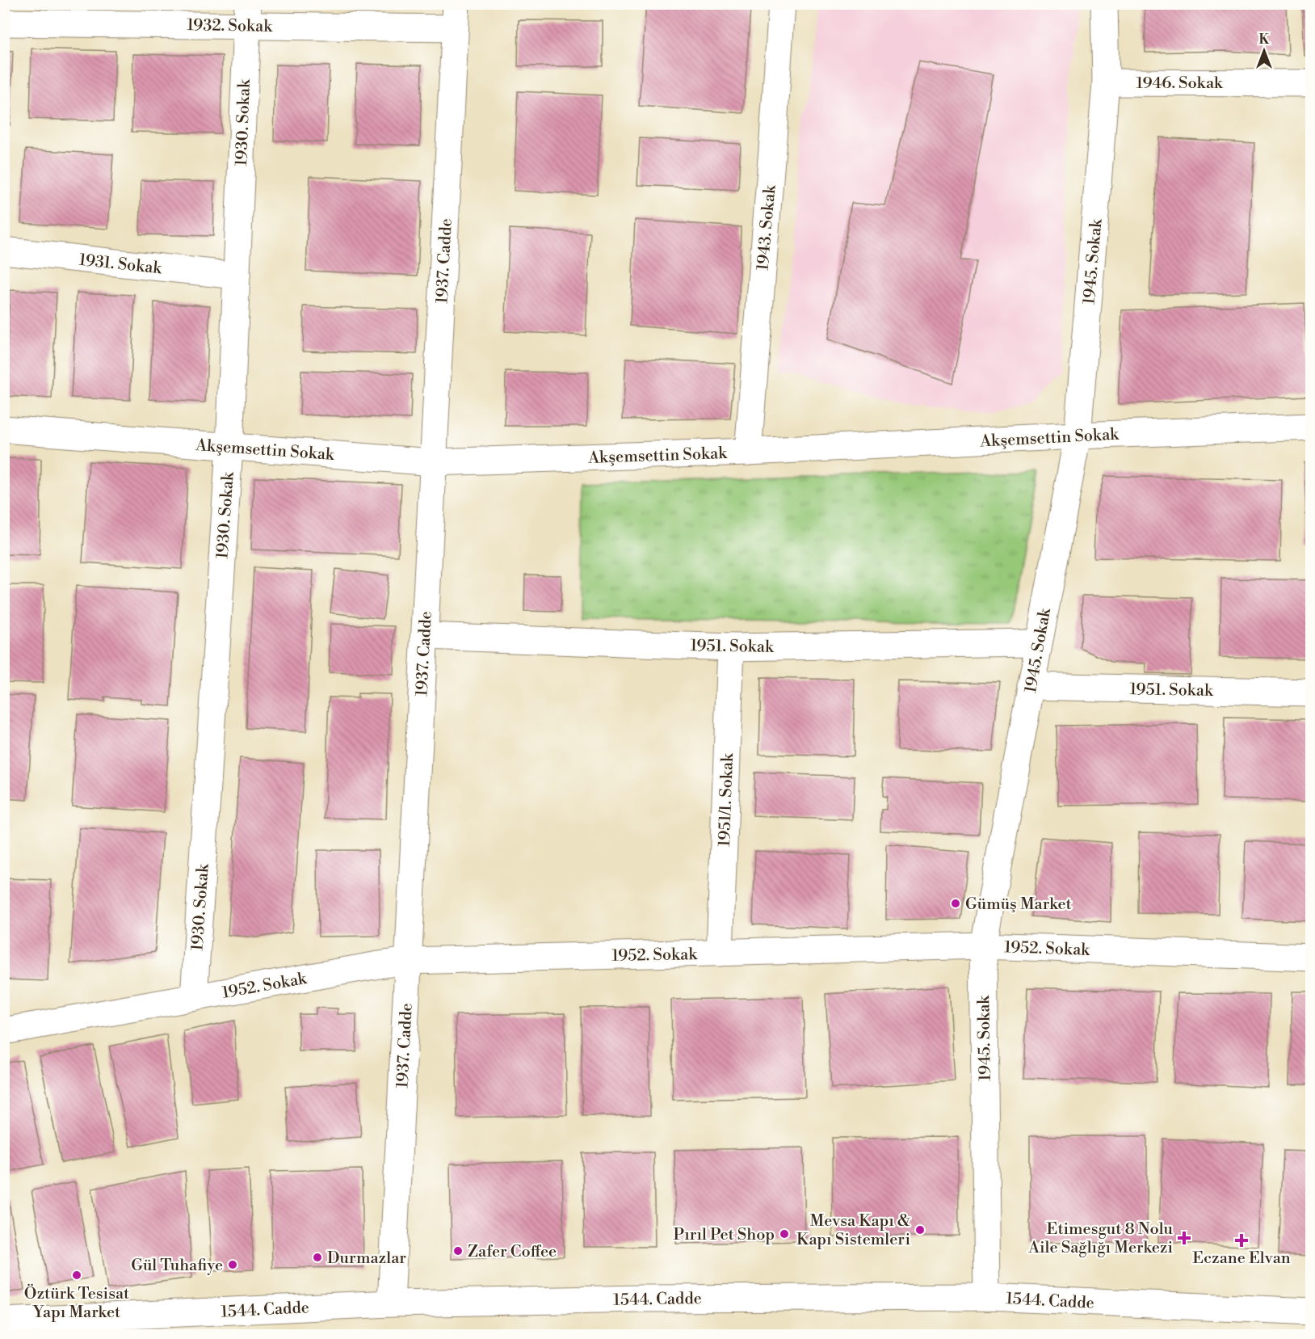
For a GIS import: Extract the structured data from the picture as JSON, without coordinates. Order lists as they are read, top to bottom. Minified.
{"streets":{"street":["1932. Sokak","1946. Sokak","1930. Sokak","1943. Sokak","1937. Cadde","1945. Sokak","1931. Sokak","Akşemsettin Sokak","1951. Sokak","1951/1. Sokak","1952. Sokak","1544. Cadde"]},"crossings":[["1932. Sokak","1930. Sokak"],["1932. Sokak","1937. Cadde"],["1946. Sokak","1945. Sokak"],["1930. Sokak","1931. Sokak"],["1930. Sokak","Akşemsettin Sokak"],["1930. Sokak","1952. Sokak"],["1943. Sokak","Akşemsettin Sokak"],["1937. Cadde","Akşemsettin Sokak"],["1937. Cadde","1951. Sokak"],["1937. Cadde","1952. Sokak"],["1937. Cadde","1544. Cadde"],["1945. Sokak","Akşemsettin Sokak"],["1945. Sokak","1951. Sokak"],["1945. Sokak","1952. Sokak"],["1945. Sokak","1544. Cadde"],["1951. Sokak","1951/1. Sokak"],["1951/1. Sokak","1952. Sokak"]],"places":{"other":["Gümüş Market","Mevsa Kapı & Kapı Sistemleri","Pırıl Pet Shop","Zafer Coffee","Durmazlar","Gül Tuhafiye","Öztürk Tesisat Yapı Market"],"health":["Etimesgut 8 Nolu Aile Sağlığı Merkezi","Eczane Elvan"]},"north":"top"}
